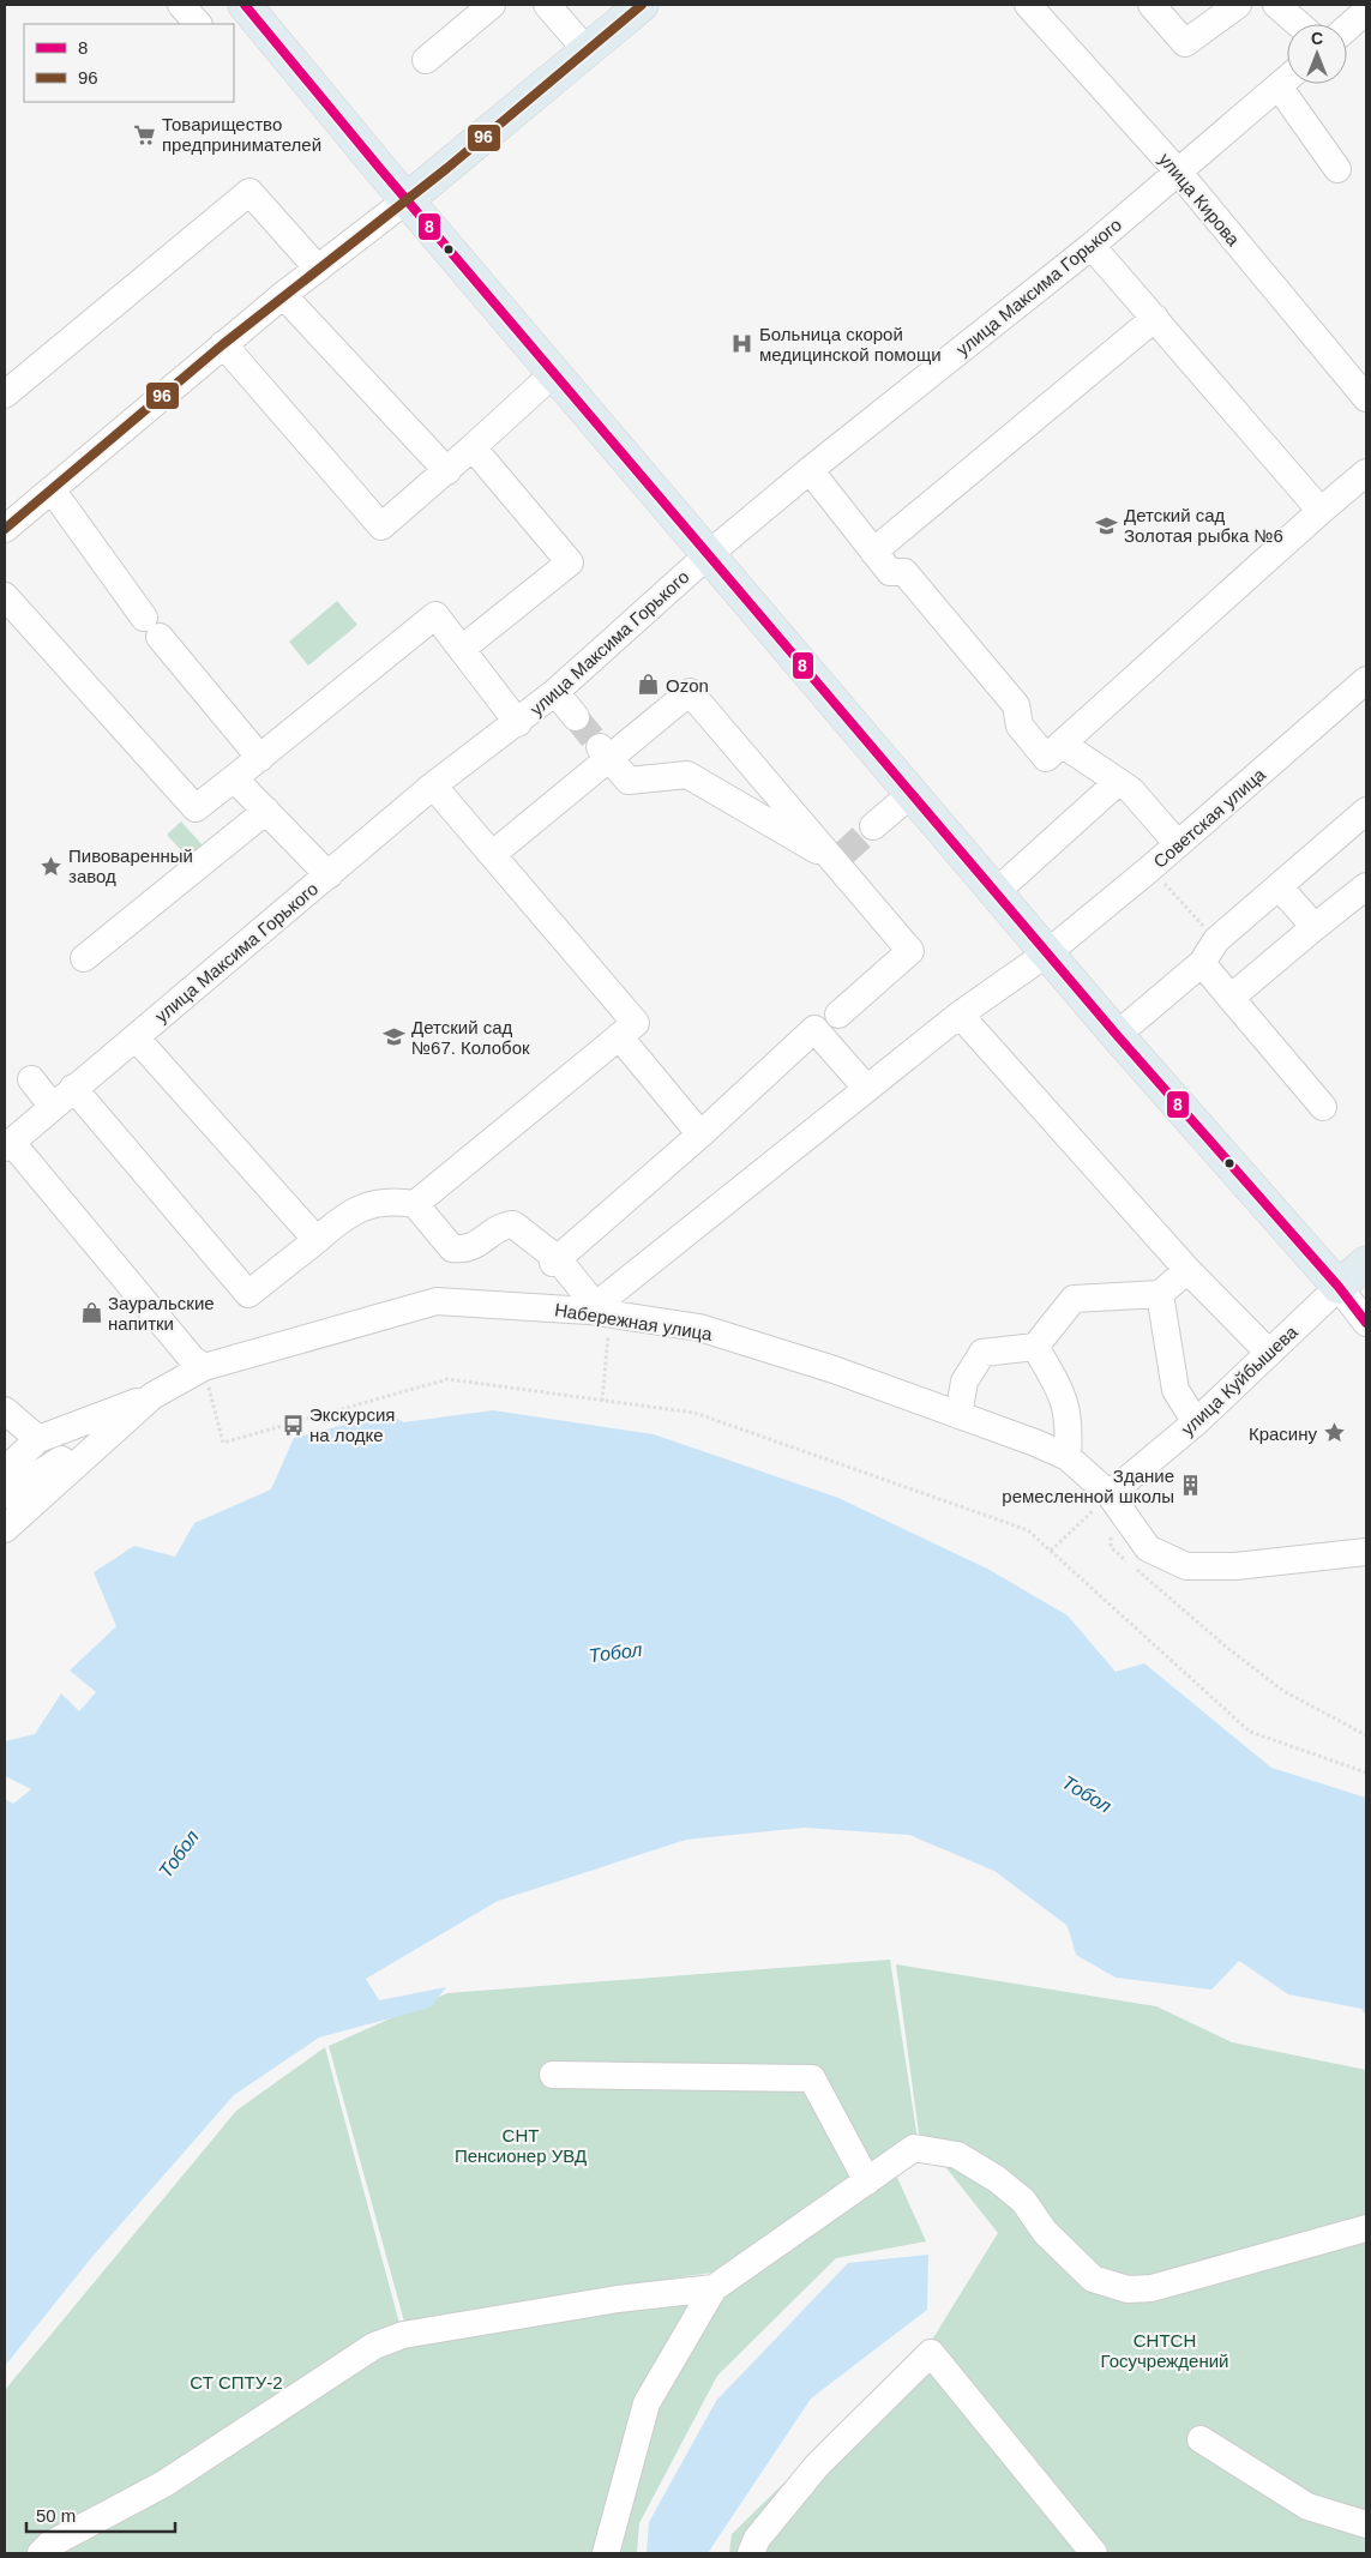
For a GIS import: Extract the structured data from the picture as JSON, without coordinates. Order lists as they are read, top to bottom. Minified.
{"streets":{"main road":["улица Куйбышева"],"street":["улица Кирова","улица Максима Горького","Советская улица","Набережная улица"]},"crossings":[["улица Кирова","улица Максима Горького"],["Советская улица","Набережная улица"],["Набережная улица","улица Куйбышева"]],"water":["Тобол"],"parks":["СНТ Пенсионер УВД","СНТСН Госучреждений","СТ СПТУ-2"],"places":{"supermarket":["Товарищество предпринимателей"],"hospital":["Больница скорой медицинской помощи"],"school or university":["Детский сад Золотая рыбка №6","Детский сад №67. Колобок"],"shop":["Ozon","Зауральские напитки"],"place":["Пивоваренный завод","Красину"],"bus stop":["Экскурсия на лодке"],"building":["Здание ремесленной школы"]},"lines":["transit line 8","transit line 96"],"legend":["8","96"],"scale_bar":"50 m","north":"top"}
